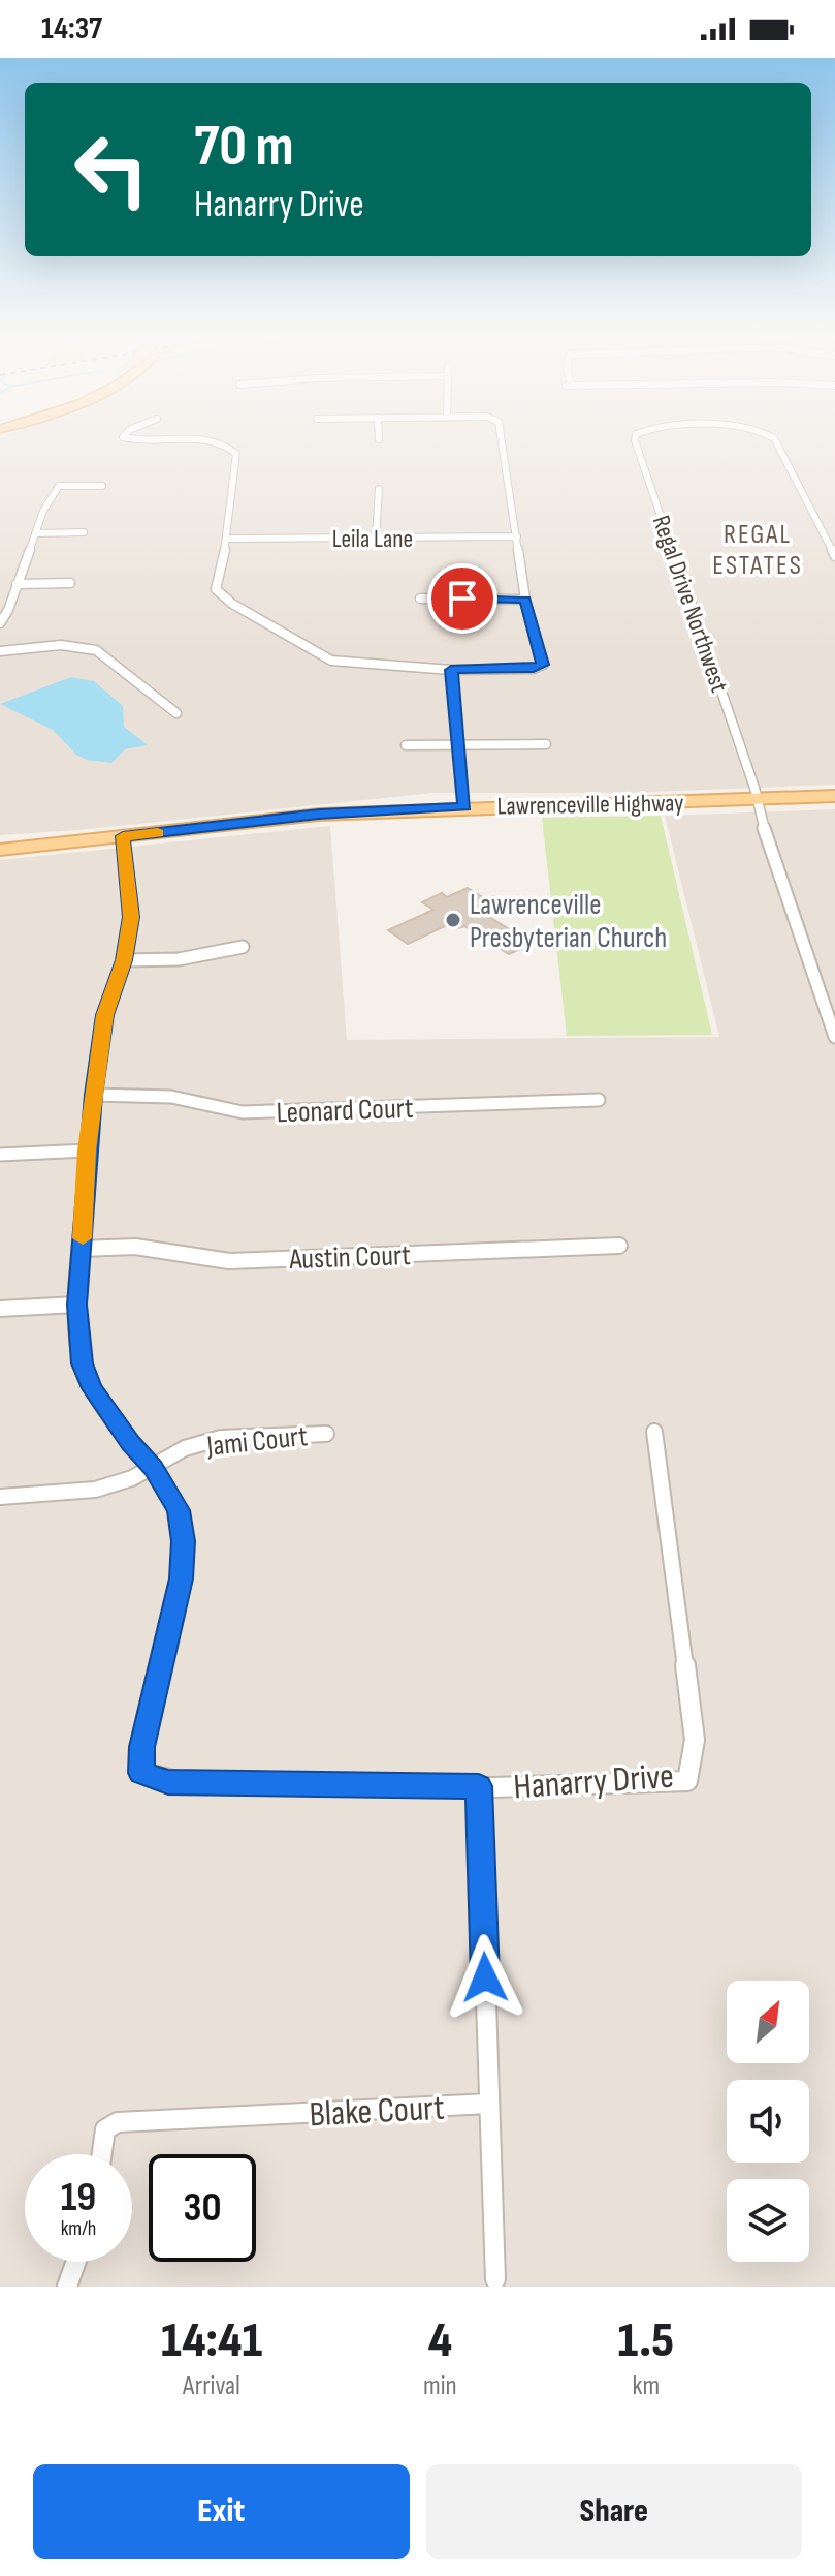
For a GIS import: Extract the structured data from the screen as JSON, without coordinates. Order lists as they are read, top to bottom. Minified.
{"streets":{"main road":["Lawrenceville Highway"],"street":["Leila Lane","Regal Drive Northwest","Leonard Court","Austin Court","Jami Court","Hanarry Drive","Blake Court"]},"crossings":[["Regal Drive Northwest","Lawrenceville Highway"],["Lawrenceville Highway","Hanarry Drive"],["Leonard Court","Hanarry Drive"],["Austin Court","Hanarry Drive"],["Jami Court","Hanarry Drive"]],"districts":["REGAL ESTATES"],"places":["Lawrenceville Presbyterian Church"],"north":"top right","page":{"status":"14:37","turn":["70 m","Hanarry Drive"],"speed":"19 km/h","limit":"30","eta":["14:41","Arrival","4","min","1.5","km"],"buttons":["Exit","Share"]}}
